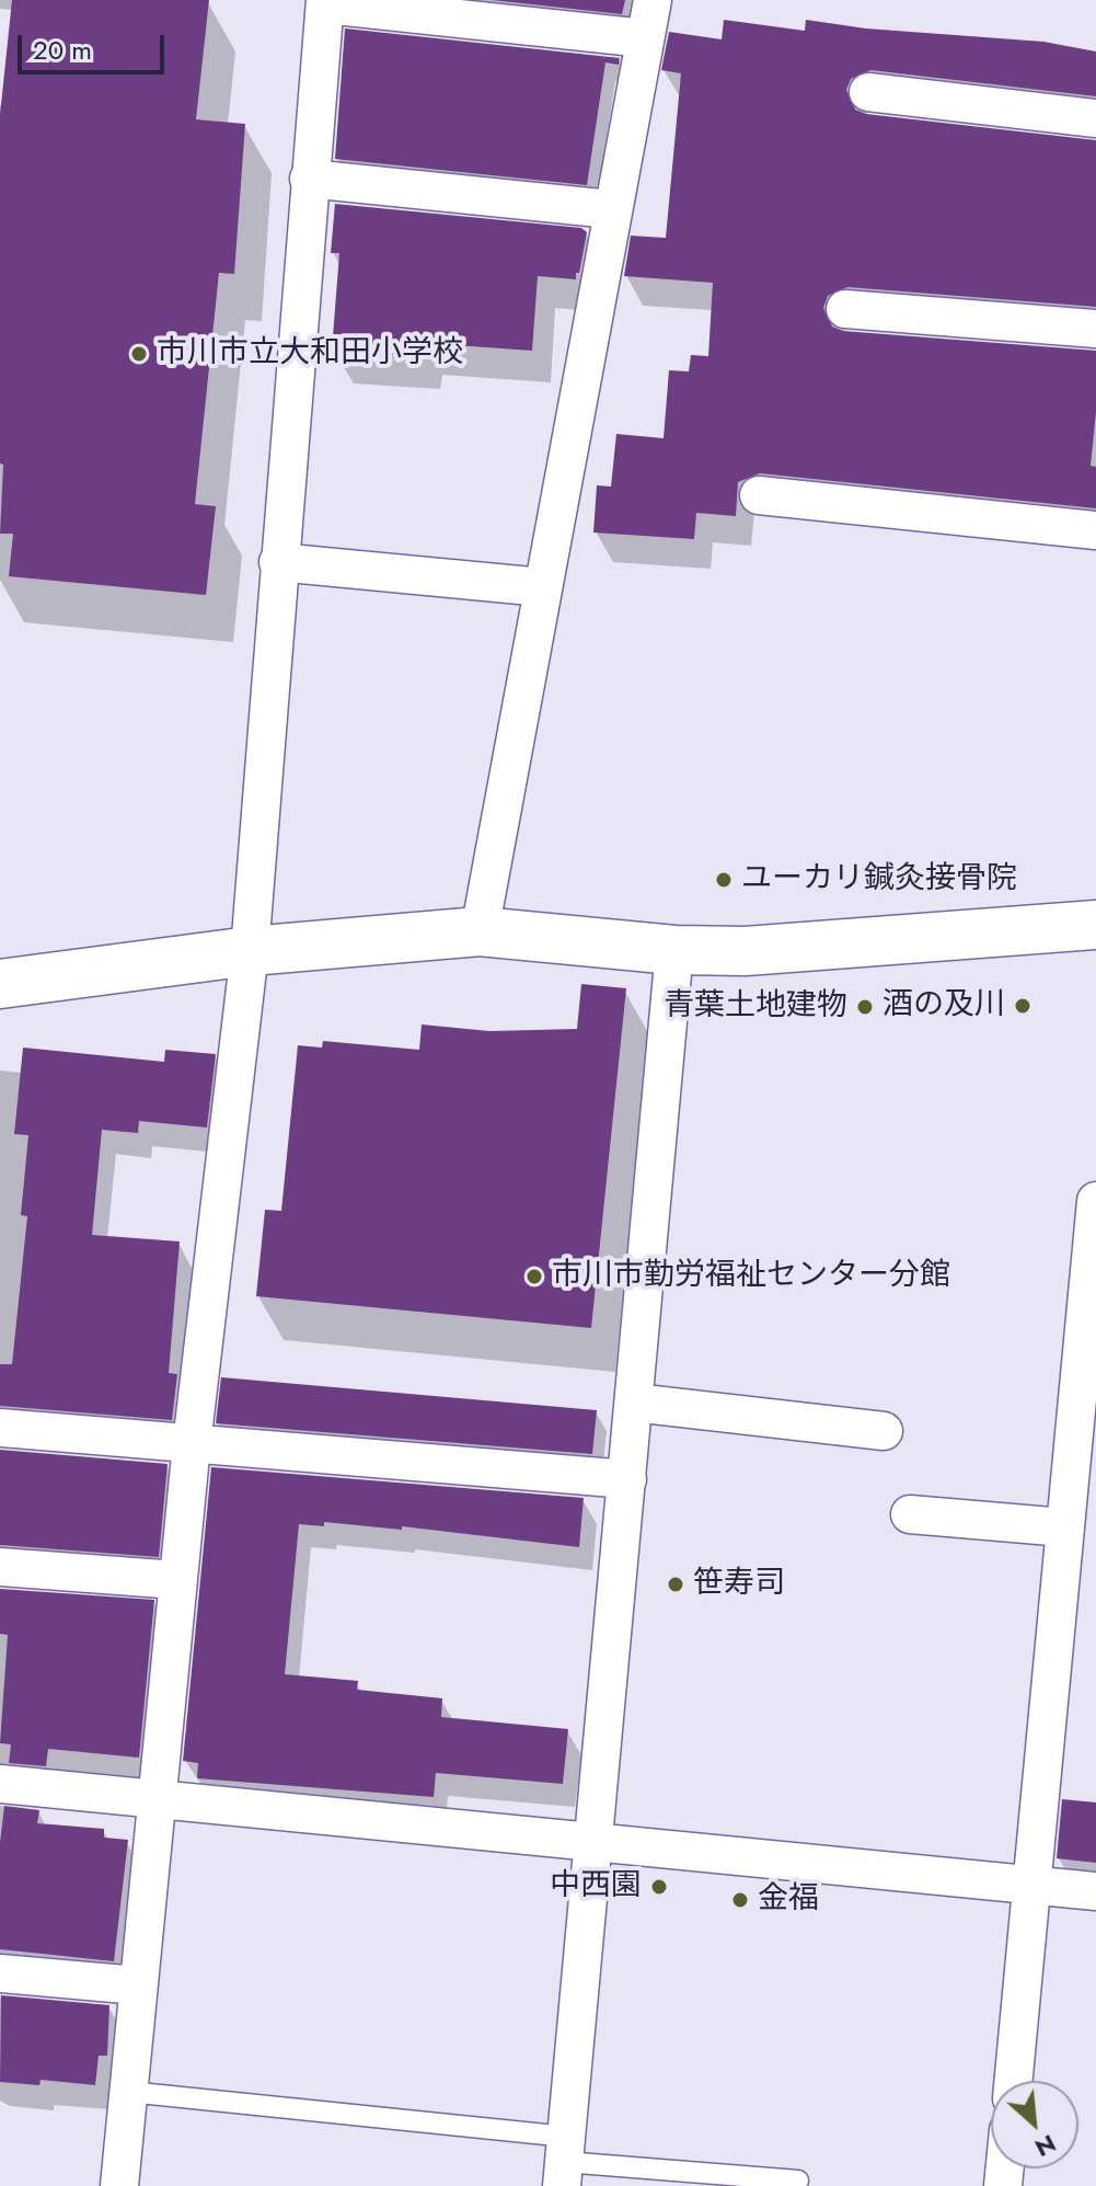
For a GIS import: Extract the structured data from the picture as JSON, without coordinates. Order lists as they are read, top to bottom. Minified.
{"places":["市川市立大和田小学校","ユーカリ鍼灸接骨院","酒の及川","青葉土地建物","市川市勤労福祉センター分館","笹寿司","中西園","金福"],"scale_bar":"20 m","north":"bottom right"}
